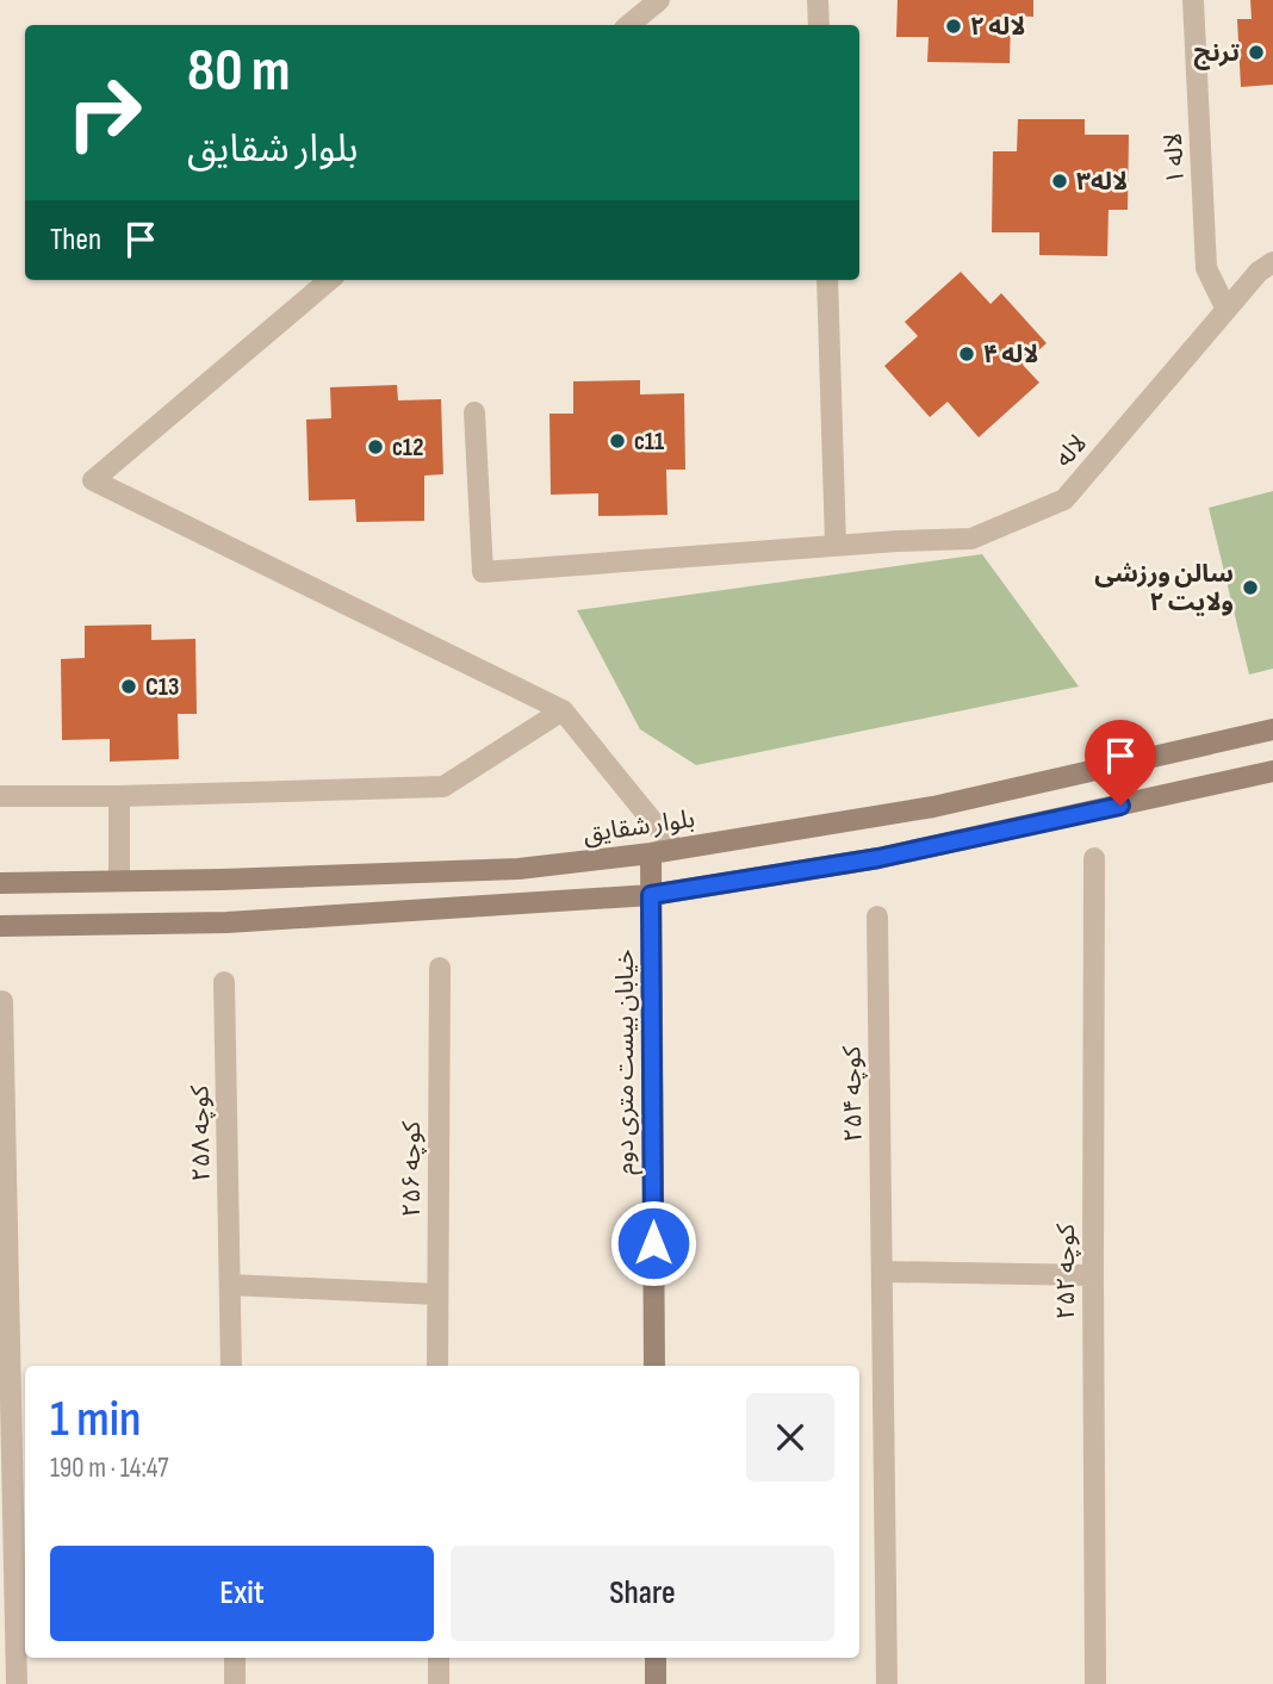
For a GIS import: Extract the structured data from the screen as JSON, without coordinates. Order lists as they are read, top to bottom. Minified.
{"streets":{"main road":["بلوار شقایق","خیابان بیست متری دوم"],"street":["لاله ۱","لاله","کوچه ۲۵۴","کوچه ۲۵۸","کوچه ۲۵۶","کوچه ۲۵۲"]},"crossings":[["لاله ۱","لاله"],["بلوار شقایق","خیابان بیست متری دوم"]],"places":["لاله ۲","ترنج","لاله۳","لاله ۴","c11","c12","سالن ورزشی ولایت ۲","C13"],"page":{"turn":["80 m","بلوار شقایق"],"then":"Then","heading":["1 min","190 m · 14:47"],"buttons":["Exit","Share"]}}
